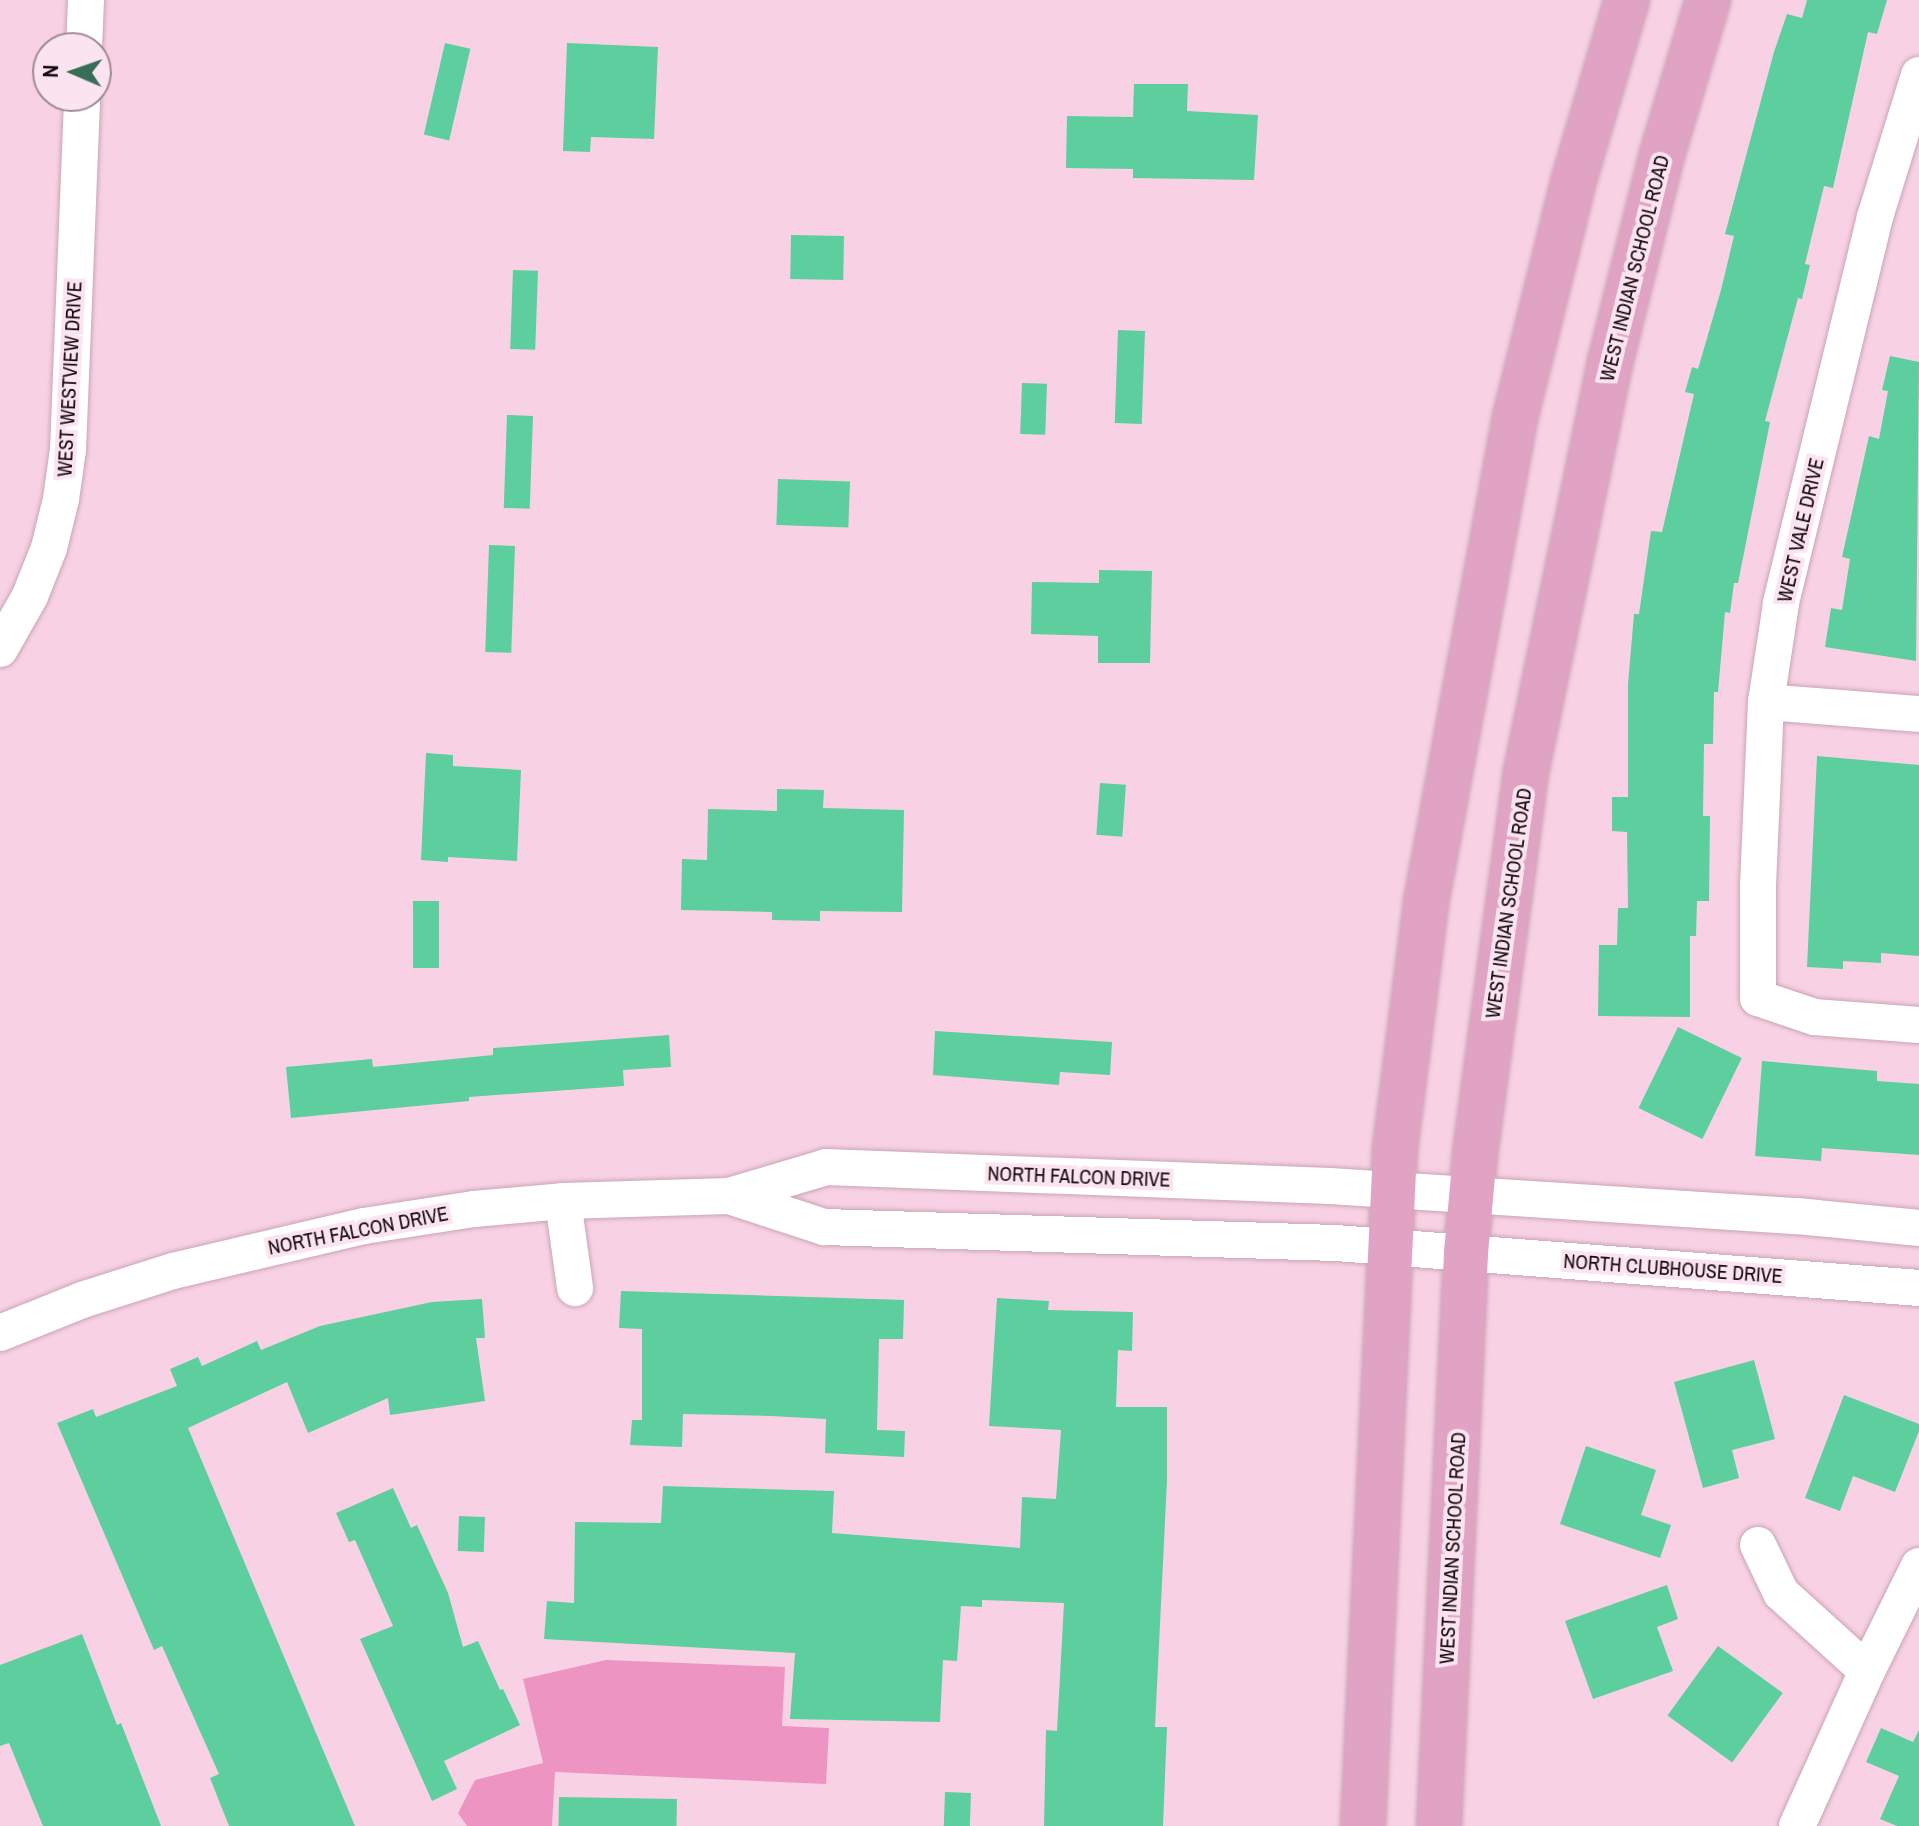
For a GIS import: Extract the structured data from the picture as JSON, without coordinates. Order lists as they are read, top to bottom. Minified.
{"streets":{"main road":["WEST INDIAN SCHOOL ROAD"],"street":["WEST WESTVIEW DRIVE","WEST VALE DRIVE","NORTH FALCON DRIVE","NORTH CLUBHOUSE DRIVE"]},"crossings":[["WEST INDIAN SCHOOL ROAD","NORTH FALCON DRIVE"],["WEST INDIAN SCHOOL ROAD","NORTH CLUBHOUSE DRIVE"],["NORTH FALCON DRIVE","NORTH CLUBHOUSE DRIVE"]],"north":"left"}
